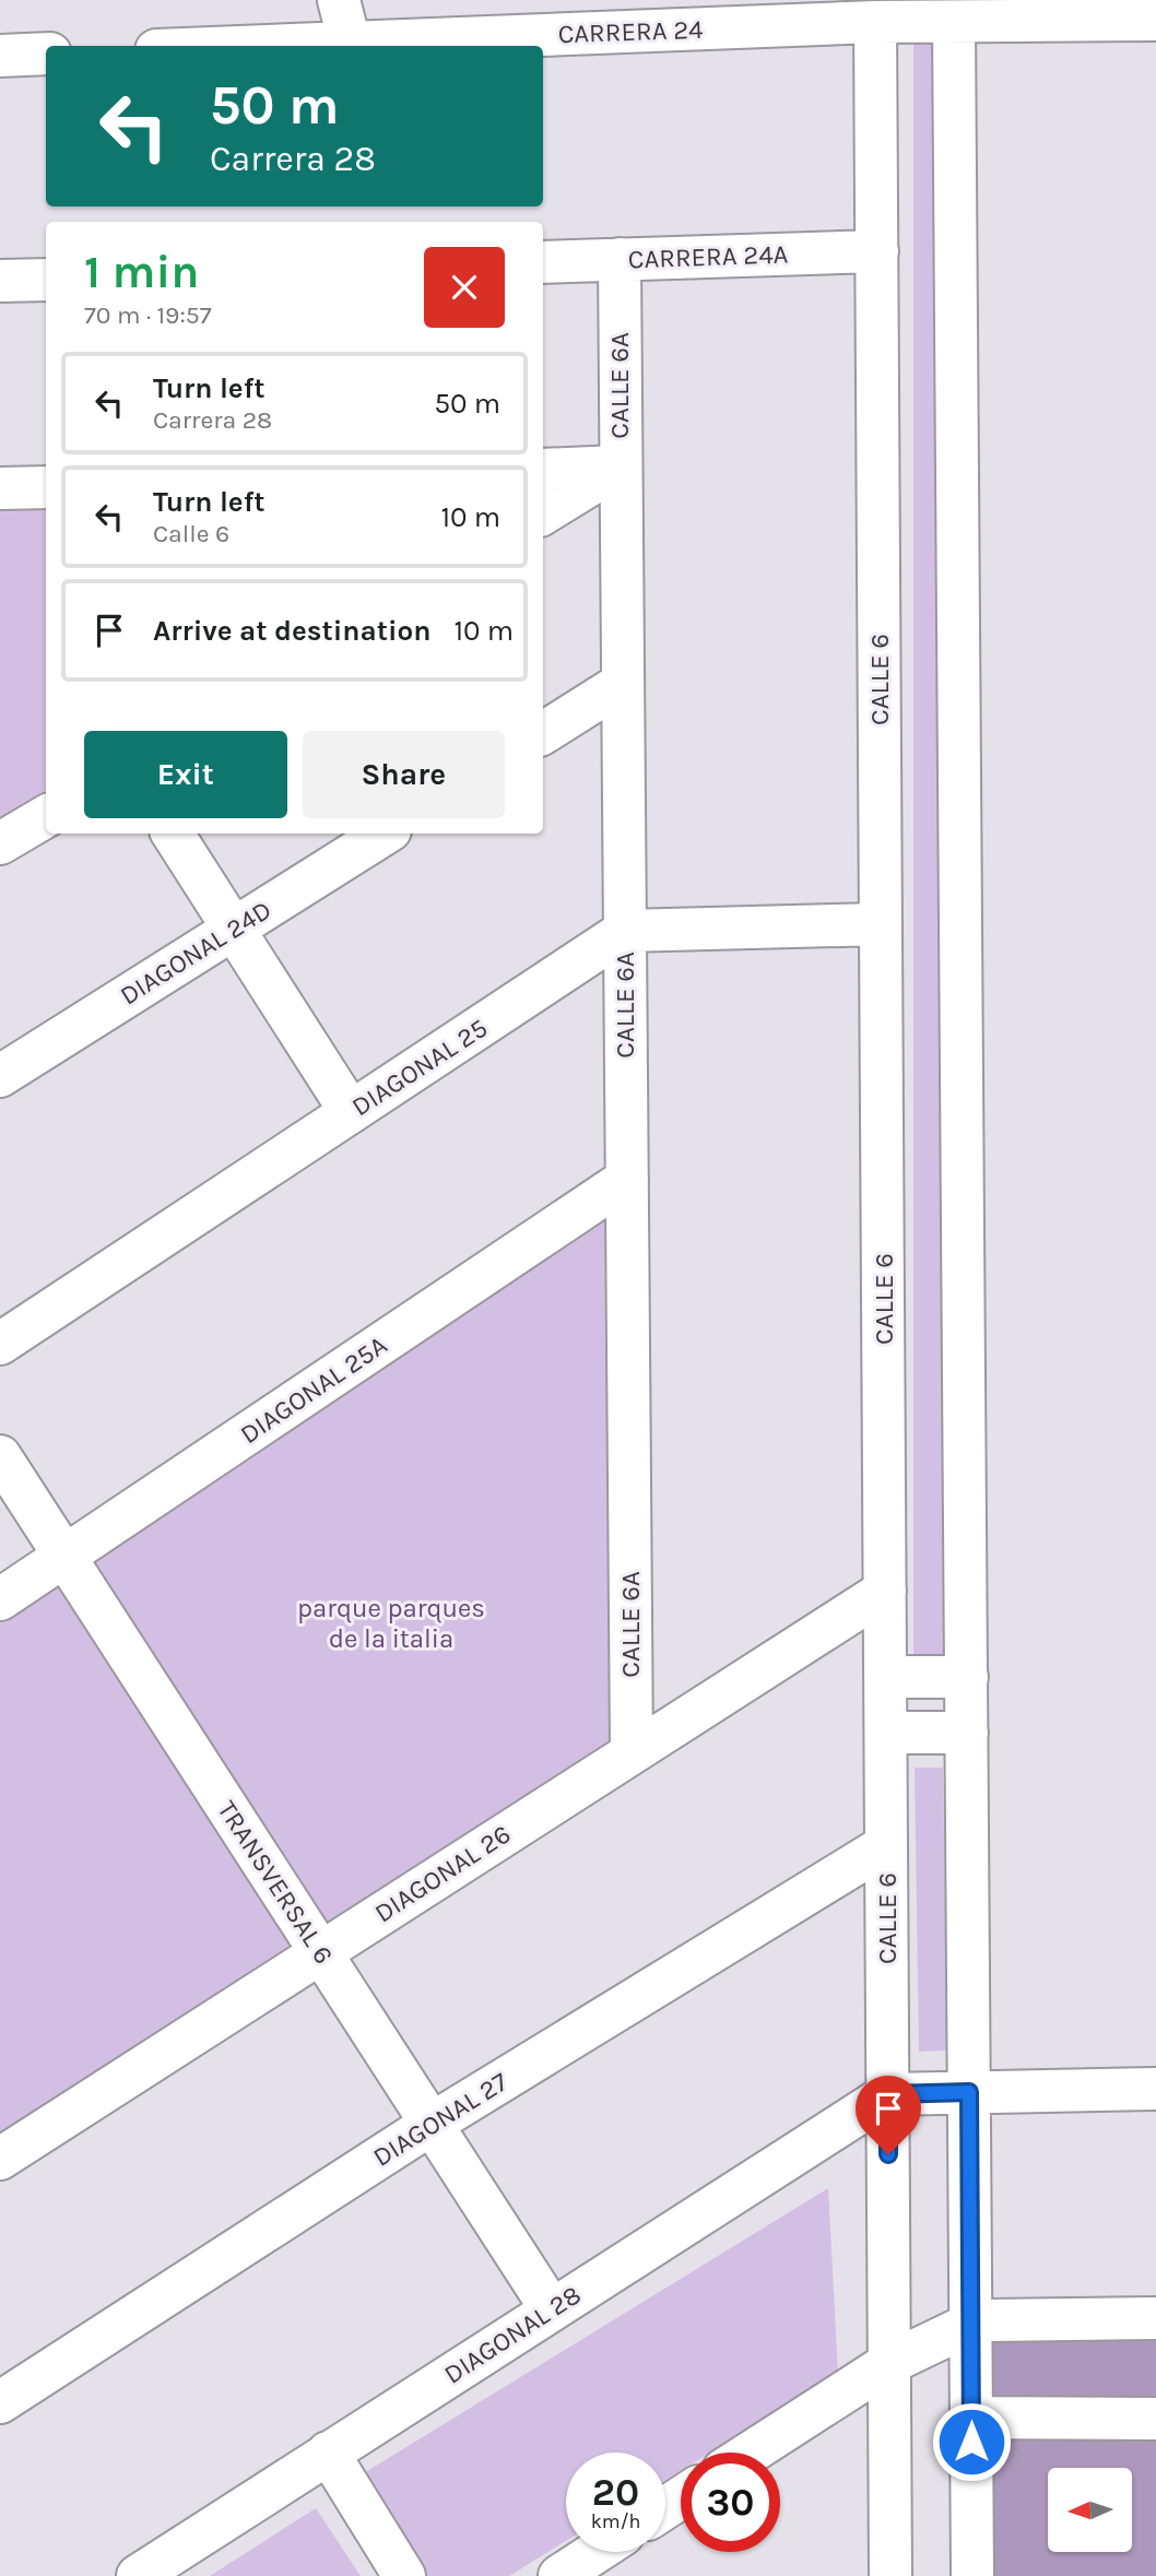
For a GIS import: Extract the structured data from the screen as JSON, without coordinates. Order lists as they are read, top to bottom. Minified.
{"streets":{"street":["CARRERA 24","CARRERA 24A","CALLE 6A","CALLE 6","DIAGONAL 24D","DIAGONAL 25","DIAGONAL 25A","DIAGONAL 26","TRANSVERSAL 6","DIAGONAL 27","DIAGONAL 28"]},"crossings":[["CARRERA 24","CALLE 6"],["CARRERA 24A","CALLE 6A"],["CARRERA 24A","CALLE 6"],["CALLE 6A","DIAGONAL 25"],["CALLE 6A","DIAGONAL 25A"],["CALLE 6A","DIAGONAL 26"],["CALLE 6","DIAGONAL 26"],["CALLE 6","DIAGONAL 27"],["CALLE 6","DIAGONAL 28"],["DIAGONAL 25A","TRANSVERSAL 6"],["DIAGONAL 26","TRANSVERSAL 6"],["TRANSVERSAL 6","DIAGONAL 27"],["TRANSVERSAL 6","DIAGONAL 28"]],"parks":["parque parques de la italia"],"north":"left","page":{"turn":["50 m","Carrera 28"],"heading":["1 min","70 m · 19:57"],"list":[{"name":"Turn left","note":"Carrera 28","value":"50 m"},{"name":"Turn left","note":"Calle 6","value":"10 m"},{"name":"Arrive at destination","value":"10 m"}],"buttons":["Exit","Share"],"speed":"20 km/h","limit":"30"}}
